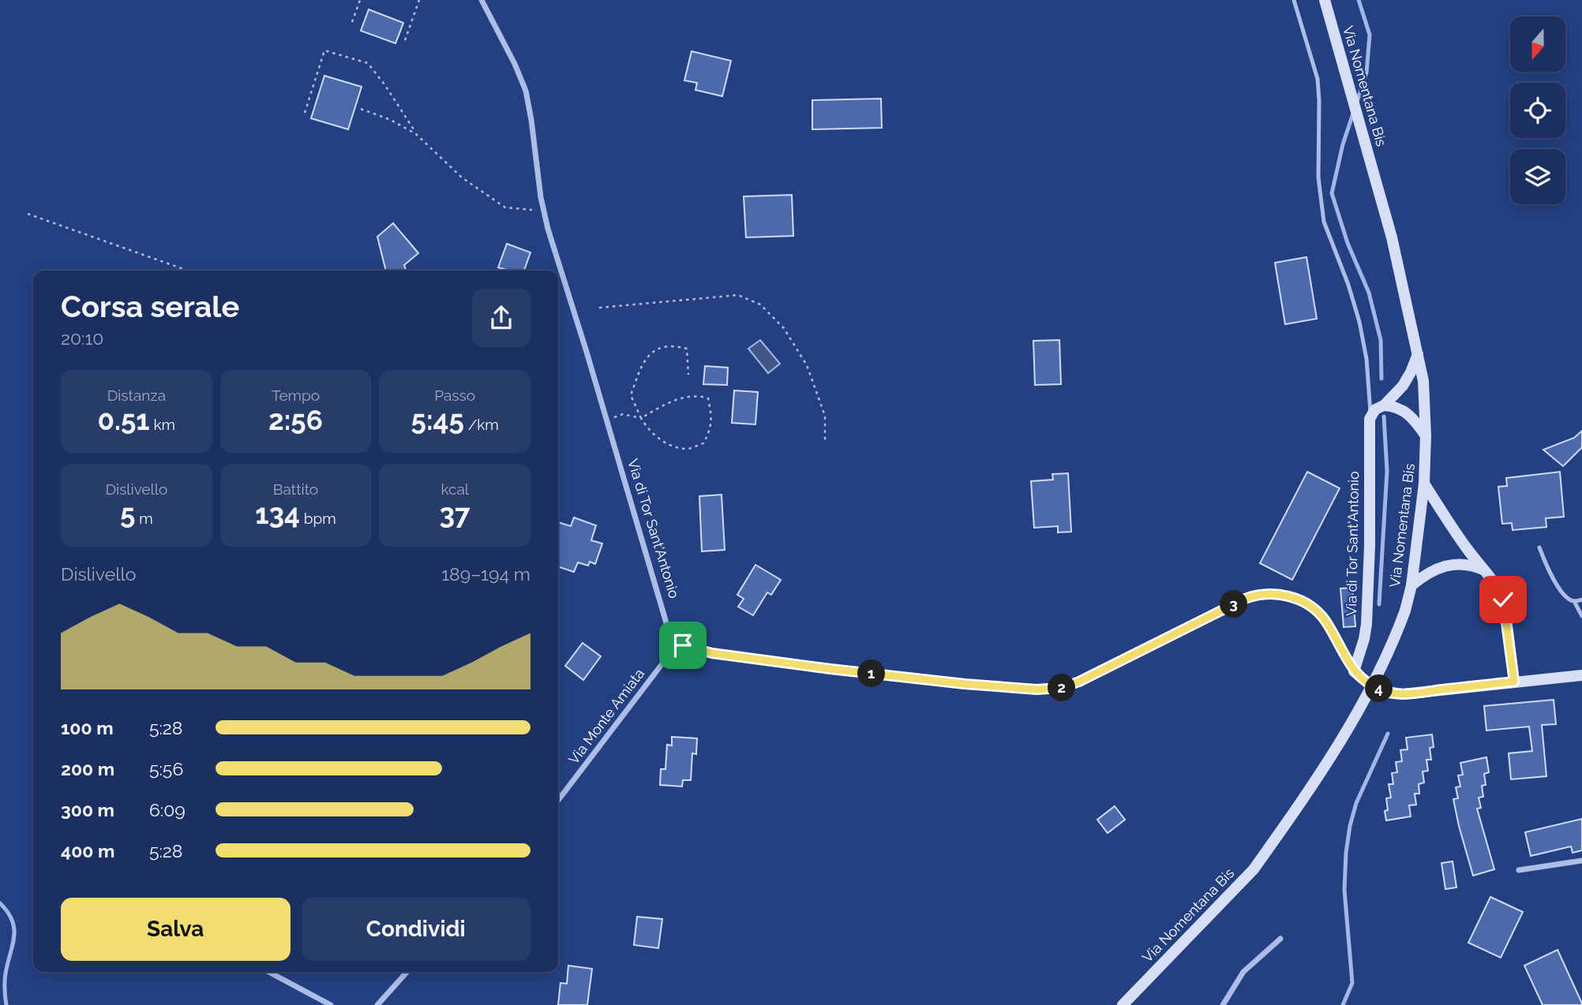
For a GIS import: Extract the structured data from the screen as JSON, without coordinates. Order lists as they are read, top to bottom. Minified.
{"streets":{"main road":["Via Nomentana Bis","Via di Tor Sant'Antonio"],"street":["Via Monte Amiata"]},"crossings":[["Via di Tor Sant'Antonio","Via Monte Amiata"]],"north":"bottom","page":{"heading":["Corsa serale","20:10"],"stats":[["Distanza","0.51 km"],["Tempo","2:56"],["Passo","5:45 /km"],["Dislivello","5 m"],["Battito","134 bpm"],["kcal","37"]],"chart":["Dislivello","189–194 m"],"pins":["3","1","2","4"],"list":[{"name":"100 m","note":"5:28"},{"name":"200 m","note":"5:56"},{"name":"300 m","note":"6:09"},{"name":"400 m","note":"5:28"}],"buttons":["Salva","Condividi"]}}
